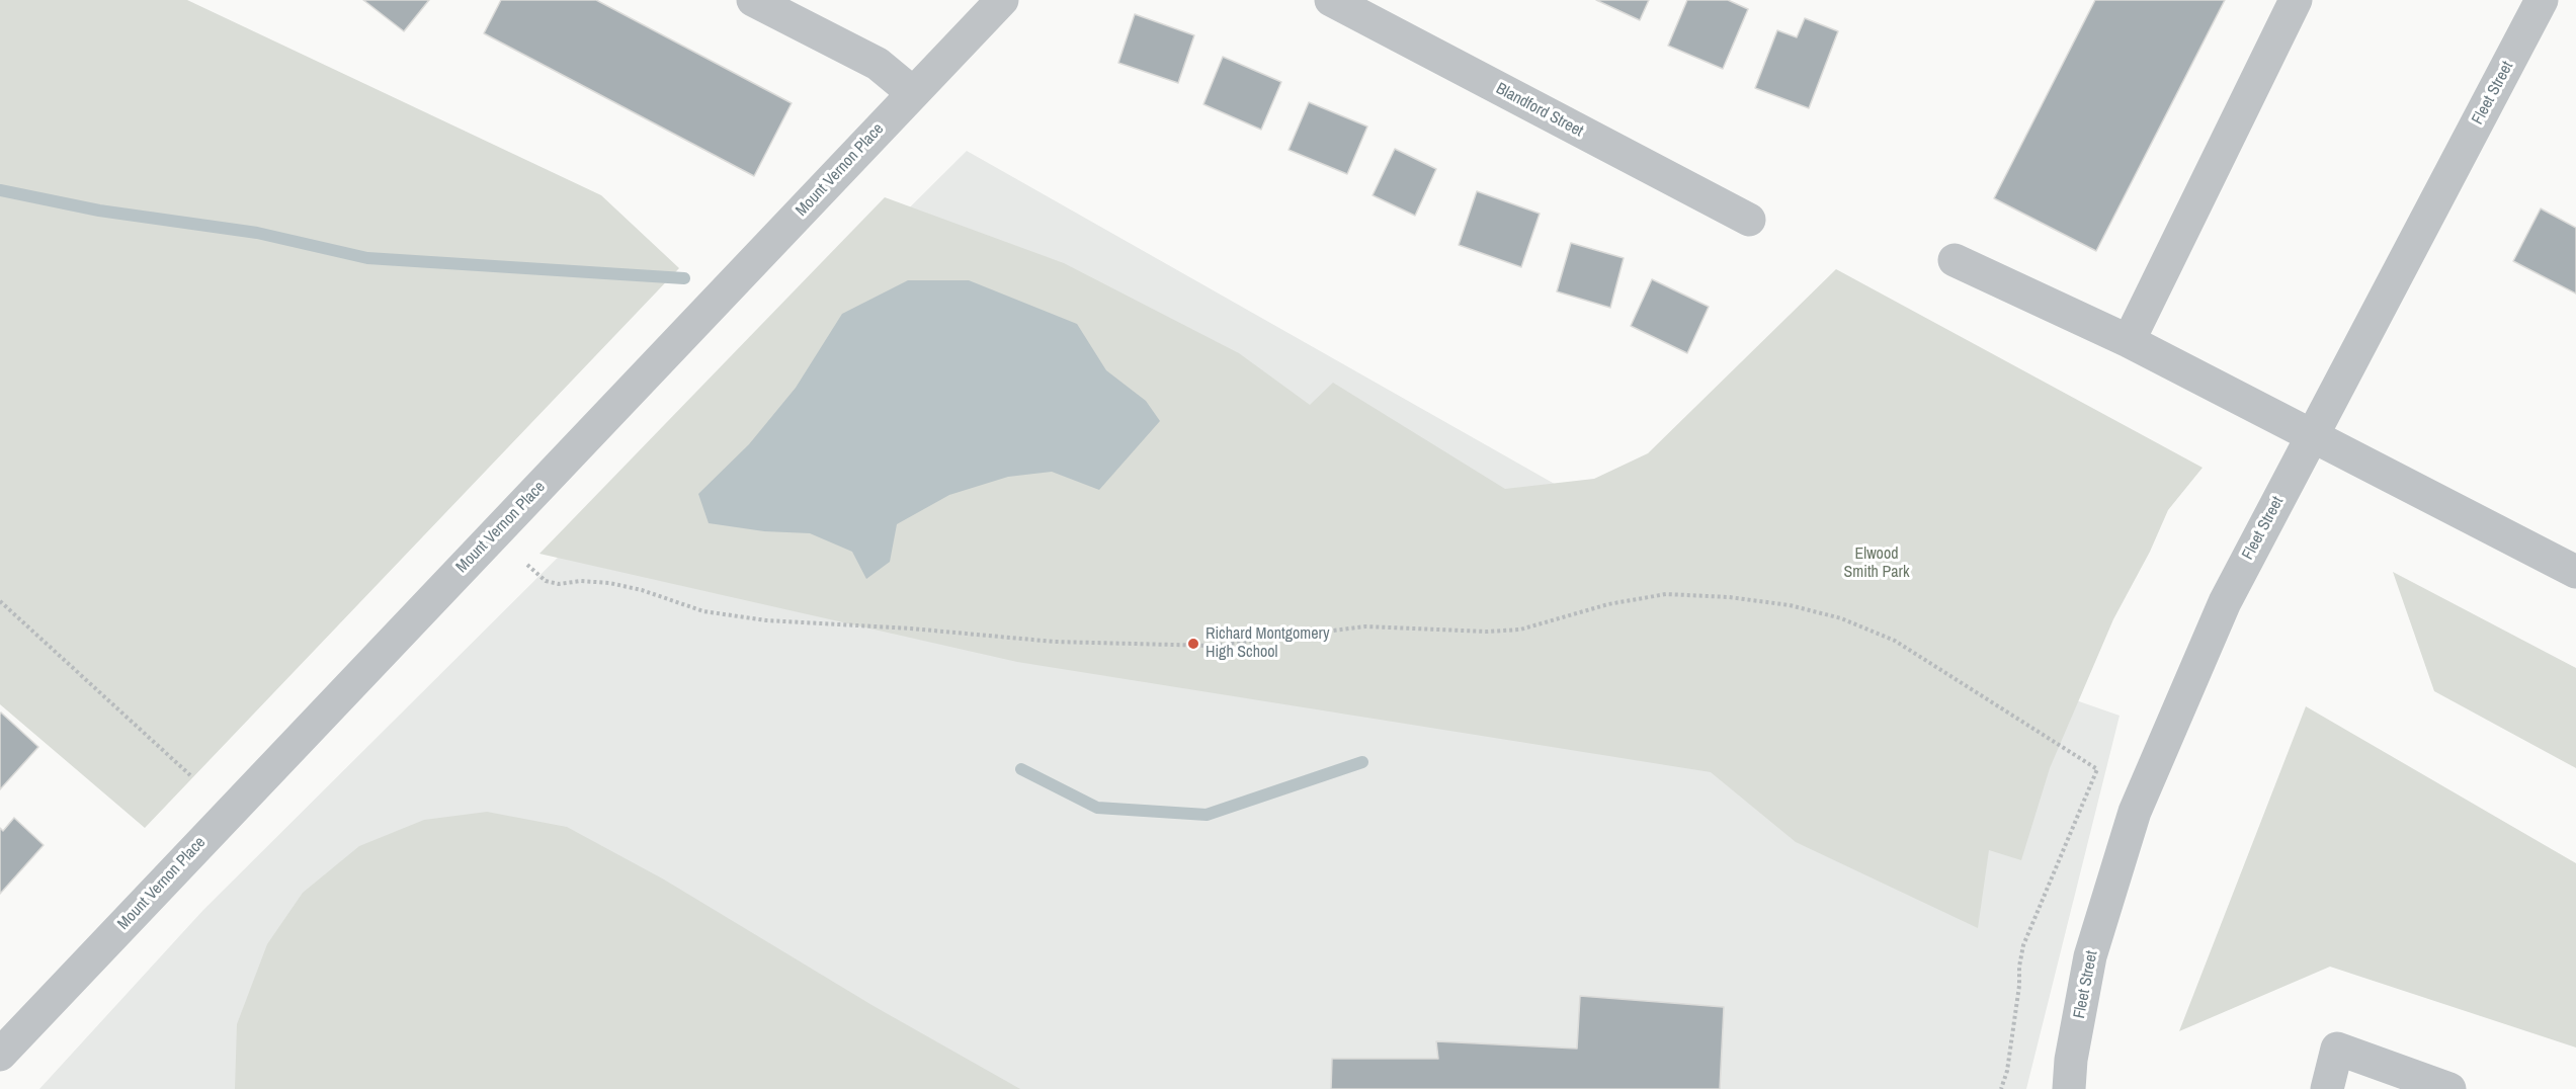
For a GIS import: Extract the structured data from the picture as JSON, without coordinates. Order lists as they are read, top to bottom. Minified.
{"streets":{"street":["Fleet Street","Blandford Street","Mount Vernon Place"]},"parks":["Elwood Smith Park"],"places":["Richard Montgomery High School"]}
